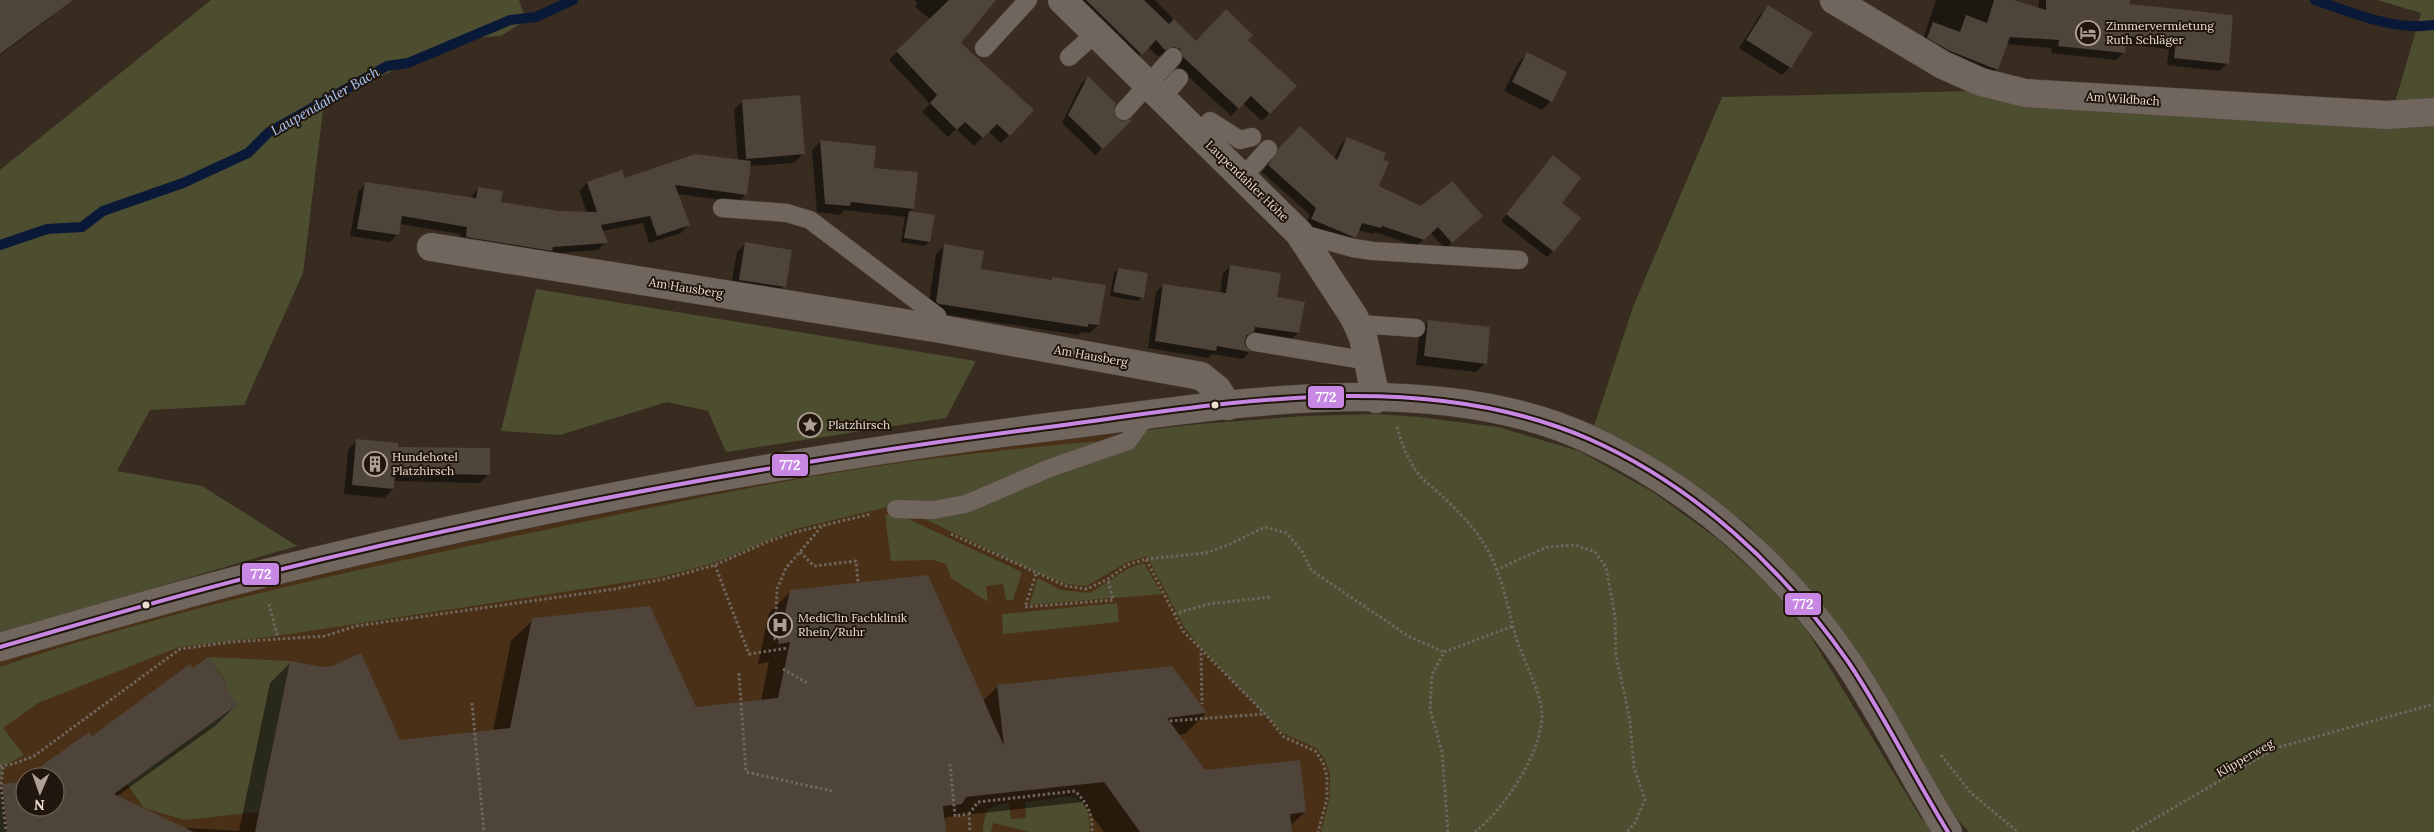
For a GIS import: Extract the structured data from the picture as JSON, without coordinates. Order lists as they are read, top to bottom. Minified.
{"streets":{"main road":["Am Wildbach","Laupendahler Höhe","Am Hausberg"],"path":["Klipperweg"]},"water":["Laupendahler Bach"],"places":{"hotel":["Zimmervermietung Ruth Schläger"],"place":["Platzhirsch"],"building":["Hundehotel Platzhirsch"],"hospital":["MediClin Fachklinik Rhein/Ruhr"]},"lines":["transit line 772"],"north":"bottom"}
